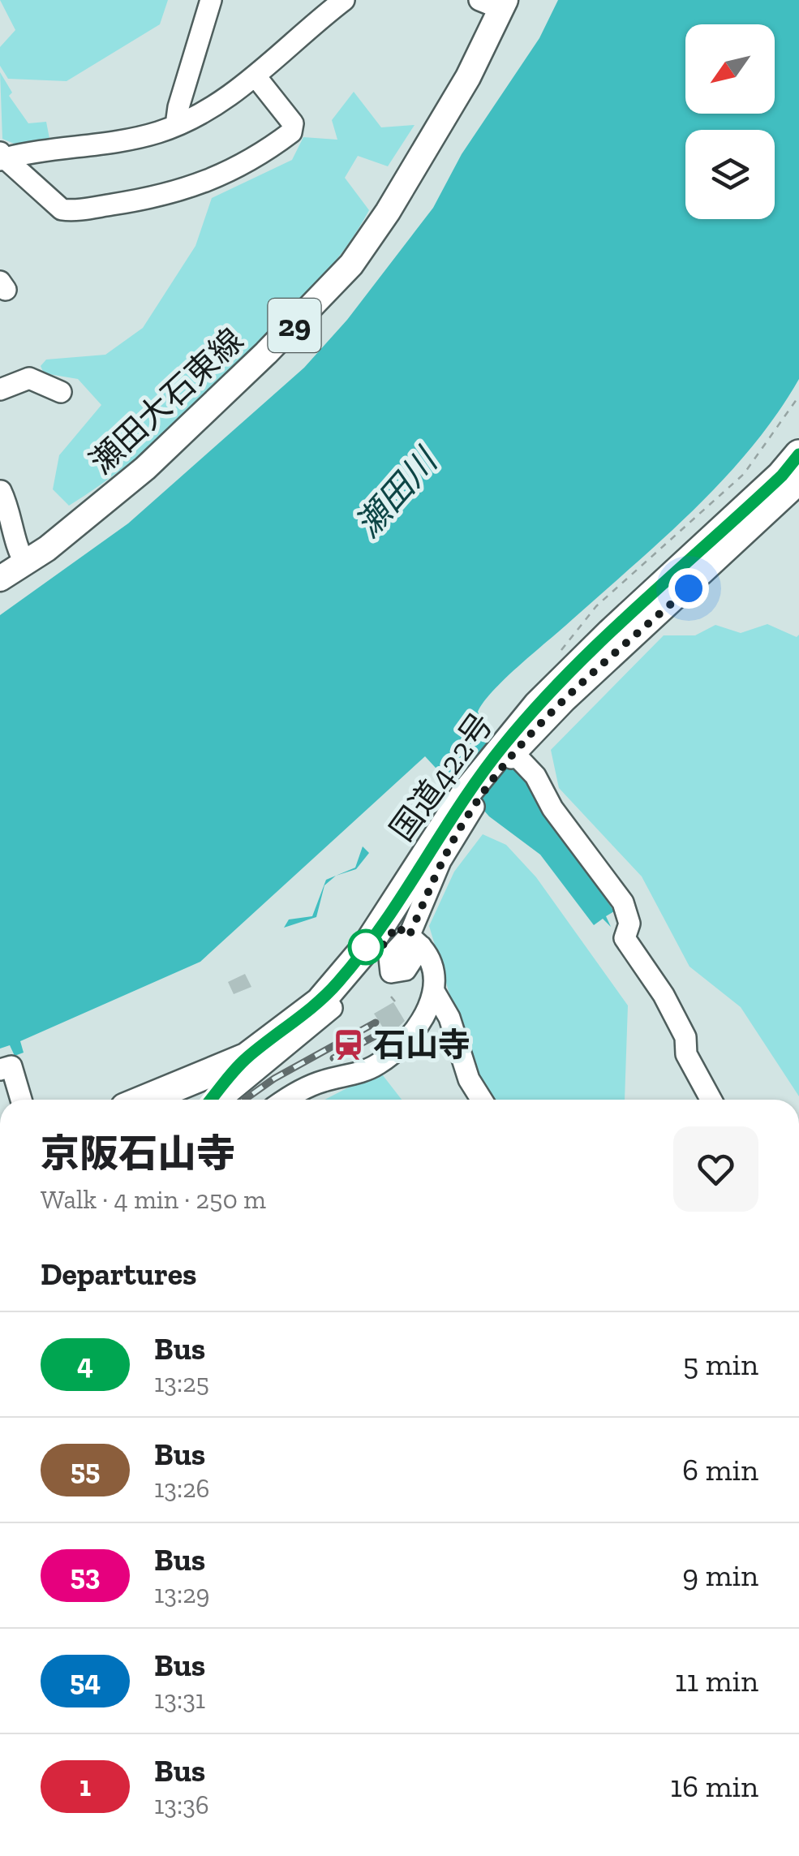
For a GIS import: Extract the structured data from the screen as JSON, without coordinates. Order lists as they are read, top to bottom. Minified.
{"streets":{"highway":["国道422号"],"main road":["29","瀬田大石東線"]},"water":["瀬田川"],"places":{"station":["石山寺"]},"lines":["bus line 4"],"north":"bottom left","page":{"heading":[["京阪石山寺","Walk · 4 min · 250 m"],"Departures"],"list":[{"mark":"4","name":"Bus","note":"13:25","value":"5 min"},{"mark":"55","name":"Bus","note":"13:26","value":"6 min"},{"mark":"53","name":"Bus","note":"13:29","value":"9 min"},{"mark":"54","name":"Bus","note":"13:31","value":"11 min"},{"mark":"1","name":"Bus","note":"13:36","value":"16 min"}]}}
